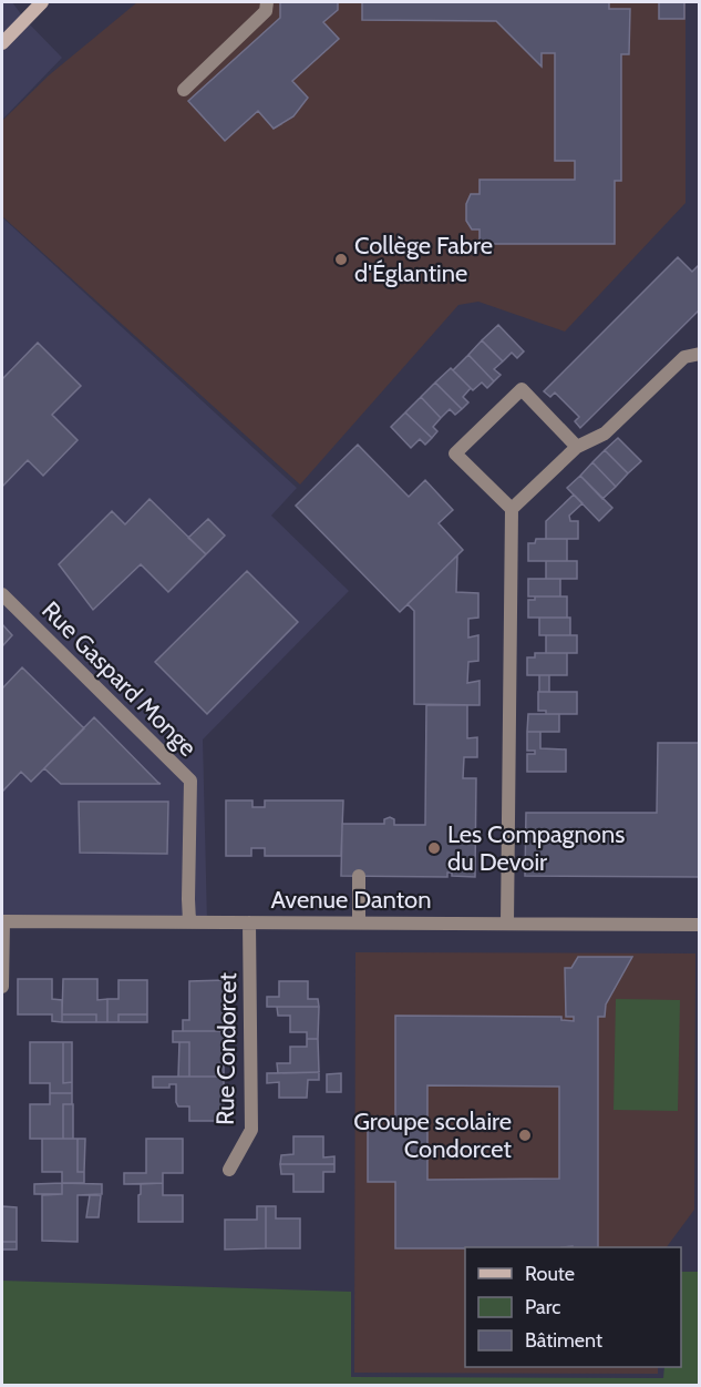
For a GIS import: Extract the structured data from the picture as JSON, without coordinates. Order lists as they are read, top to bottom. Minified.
{"streets":{"street":["Rue Gaspard Monge","Avenue Danton","Rue Condorcet"]},"crossings":[["Rue Gaspard Monge","Avenue Danton"],["Avenue Danton","Rue Condorcet"]],"places":["Collège Fabre d'Églantine","Les Compagnons du Devoir","Groupe scolaire Condorcet"],"legend":["Route","Parc","Bâtiment"]}
